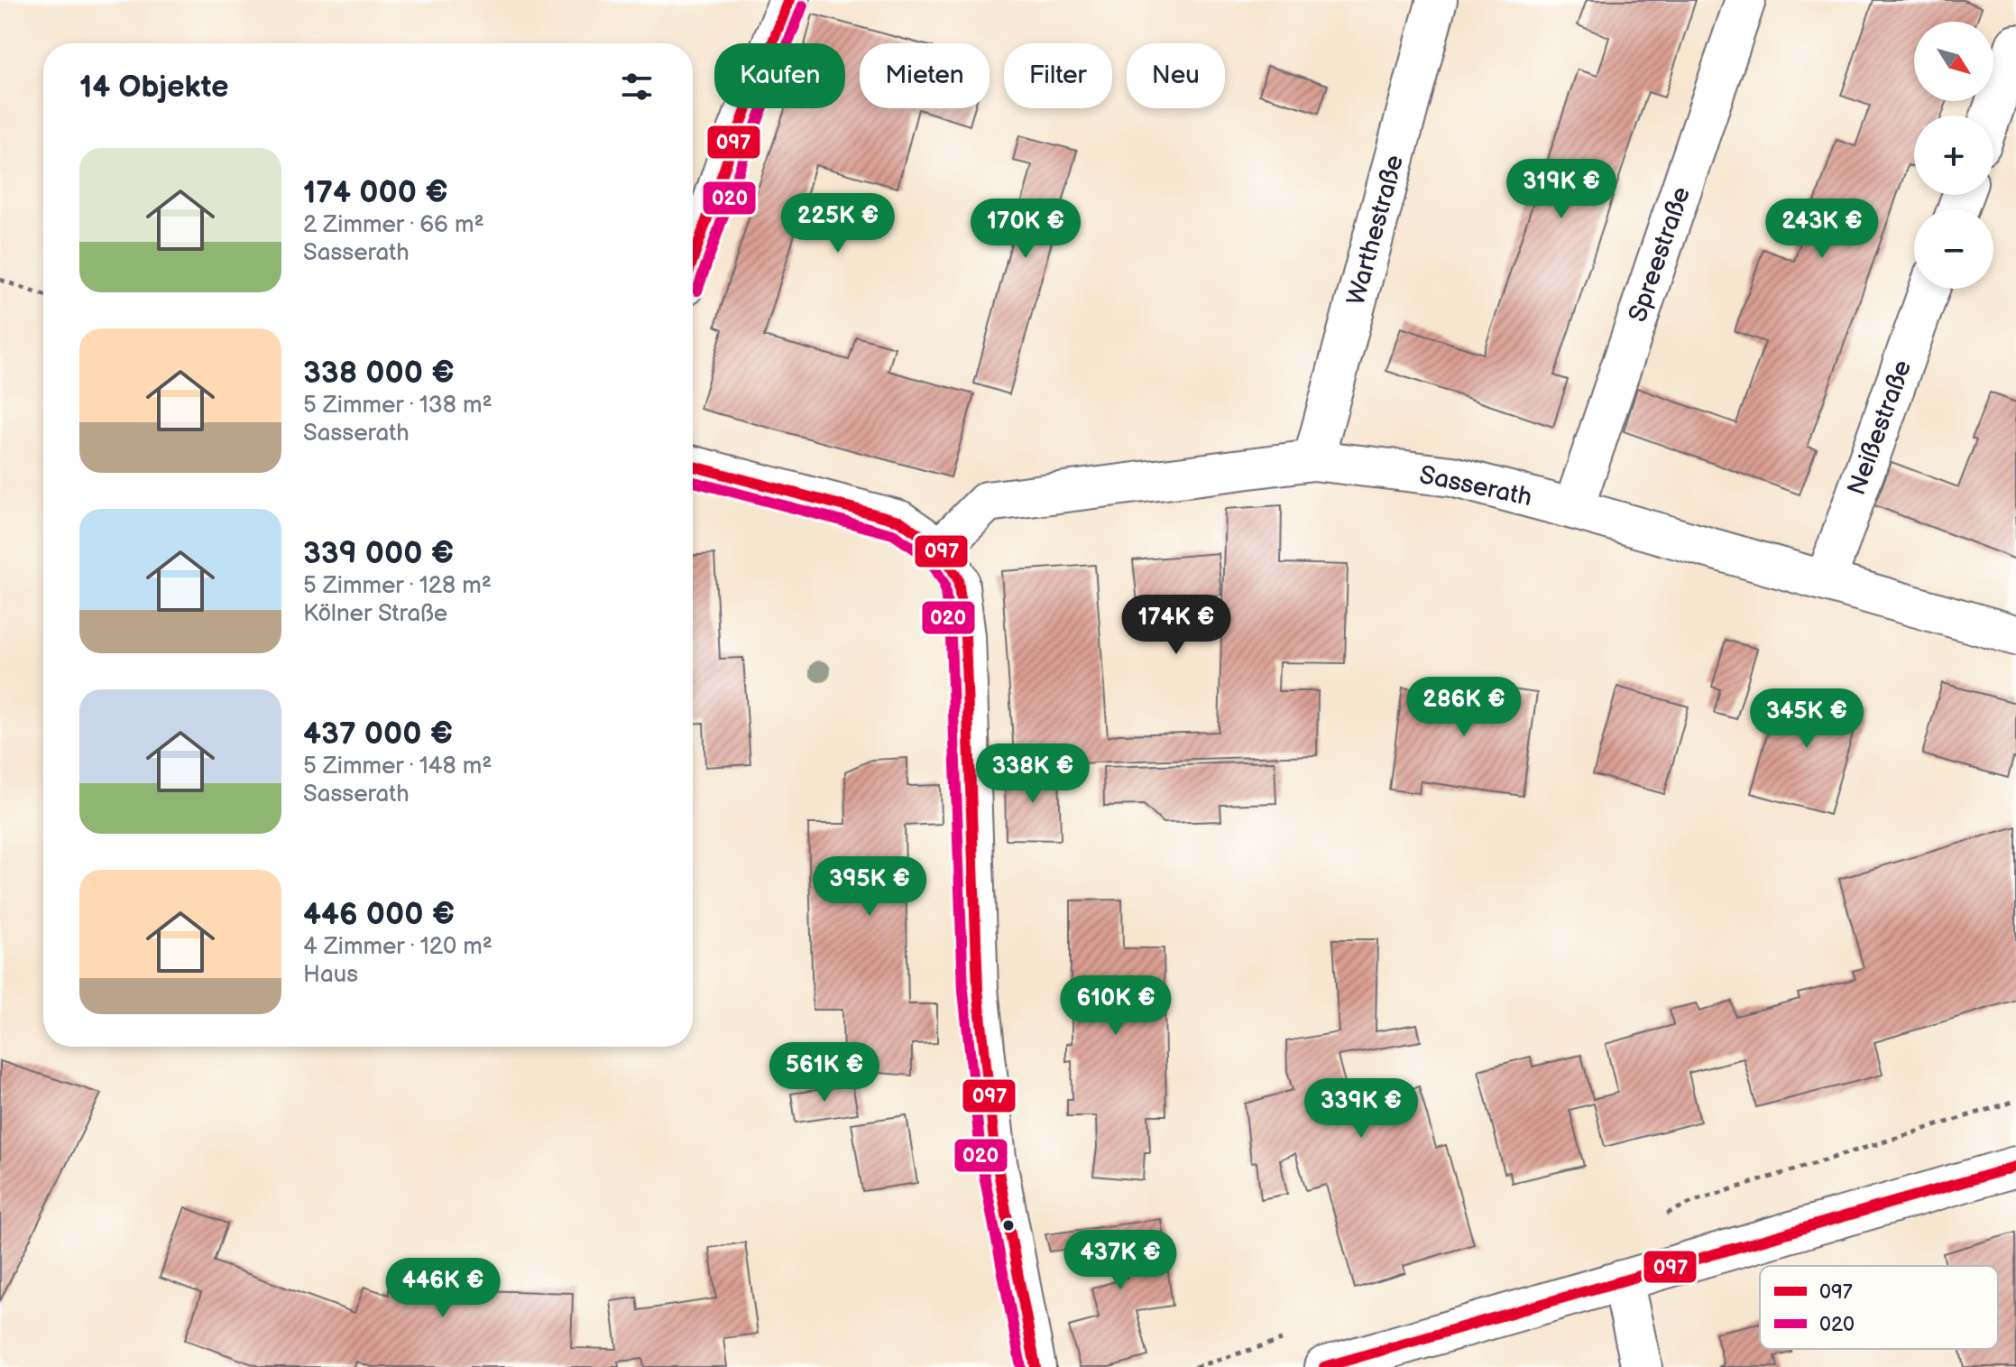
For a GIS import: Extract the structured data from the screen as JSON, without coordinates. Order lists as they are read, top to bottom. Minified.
{"streets":{"street":["Warthestraße","Spreestraße","Neißestraße","Sasserath"]},"crossings":[["Warthestraße","Sasserath"],["Spreestraße","Sasserath"],["Neißestraße","Sasserath"]],"lines":["transit line 097","transit line 020"],"legend":["097","020"],"north":"bottom right","page":{"map_buttons":["+","−"],"chip":["Kaufen","Mieten","Filter","Neu"],"heading":"14 Objekte","list":[{"name":"174 000 €","note":"2 Zimmer · 66 m² · Sasserath"},{"name":"338 000 €","note":"5 Zimmer · 138 m² · Sasserath"},{"name":"339 000 €","note":"5 Zimmer · 128 m² · Kölner Straße"},{"name":"437 000 €","note":"5 Zimmer · 148 m² · Sasserath"},{"name":"446 000 €","note":"4 Zimmer · 120 m² · Haus"}],"price":["319K €","225K €","170K €","243K €","174K €","286K €","345K €","338K €","395K €","610K €","561K €","339K €","437K €","446K €"]}}
